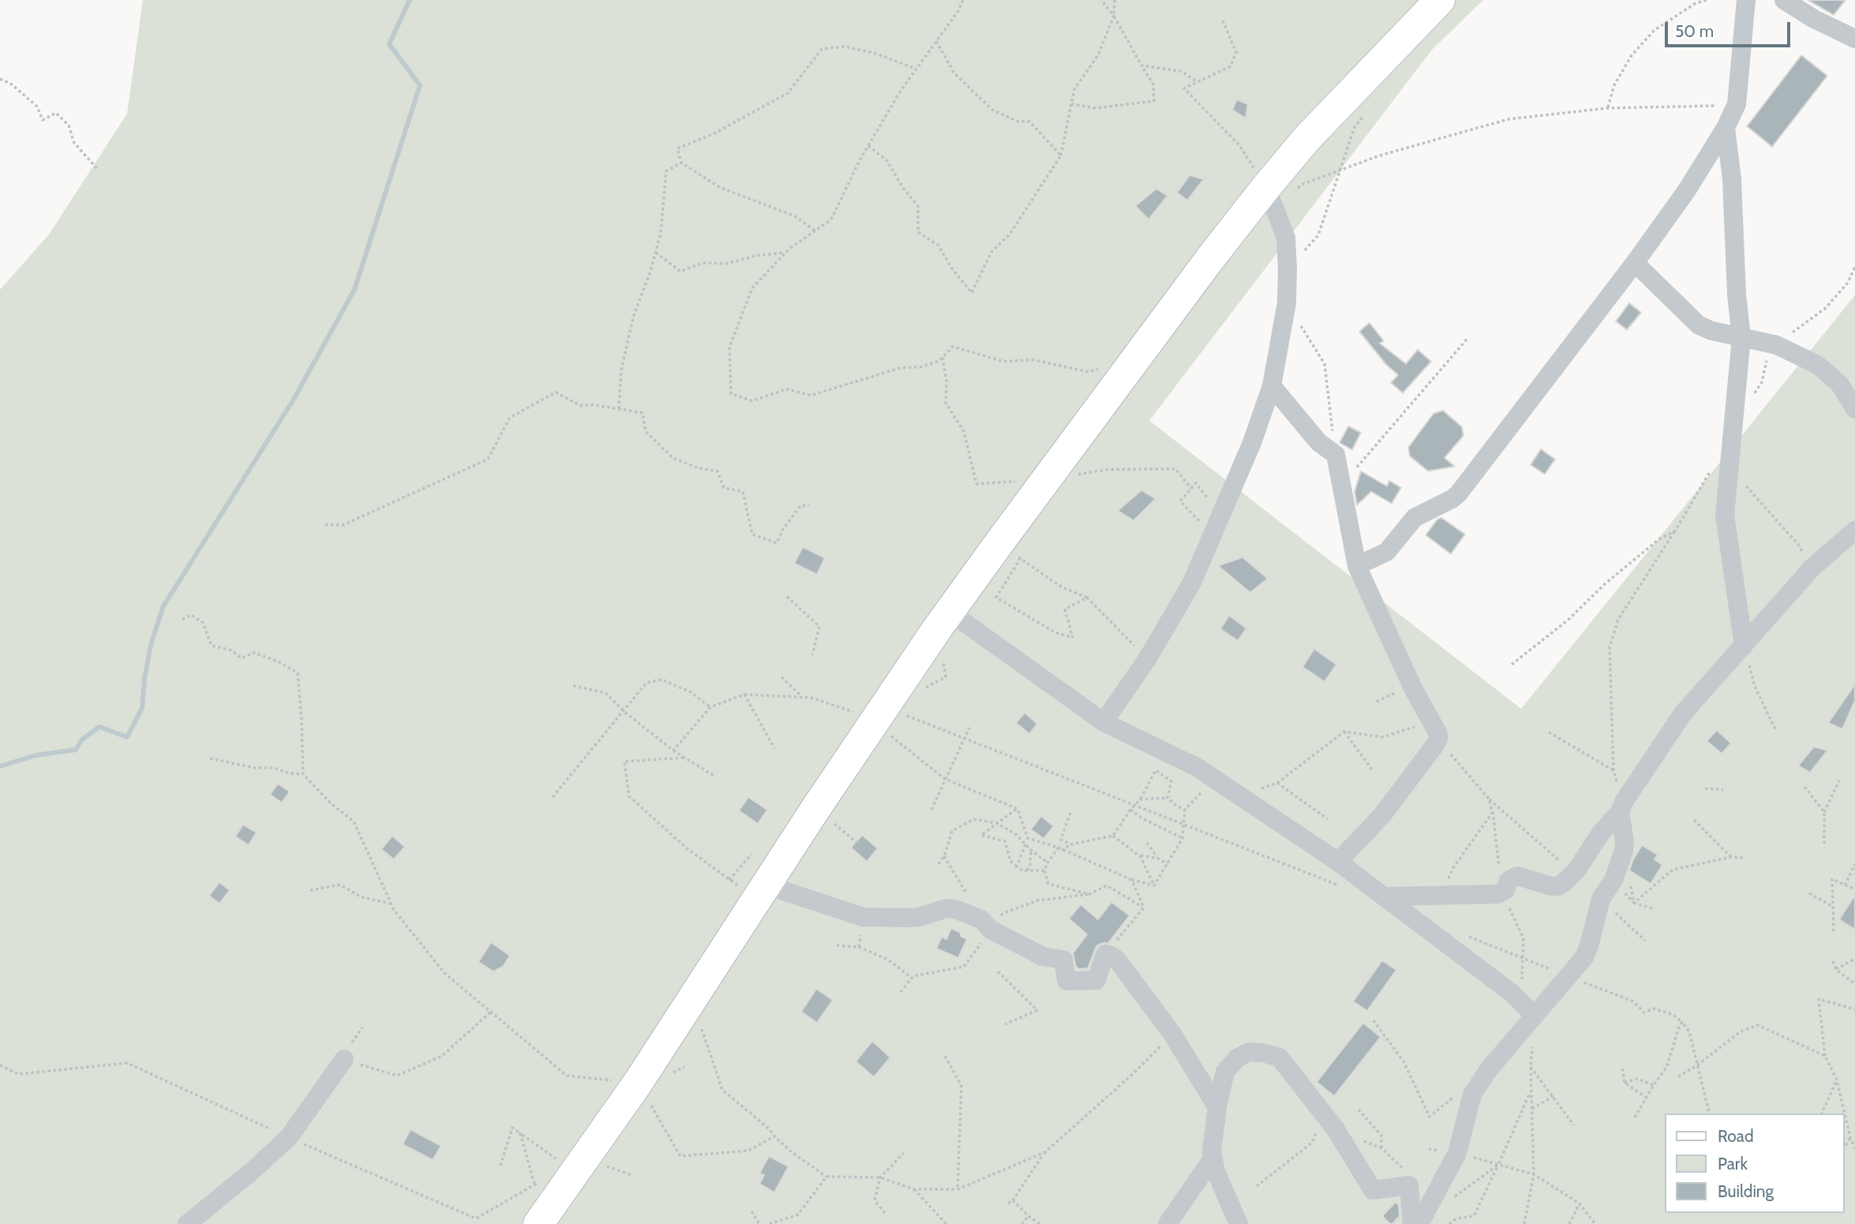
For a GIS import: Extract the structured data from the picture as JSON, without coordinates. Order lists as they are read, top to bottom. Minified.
{"legend":["Road","Park","Building"],"scale_bar":"50 m"}
